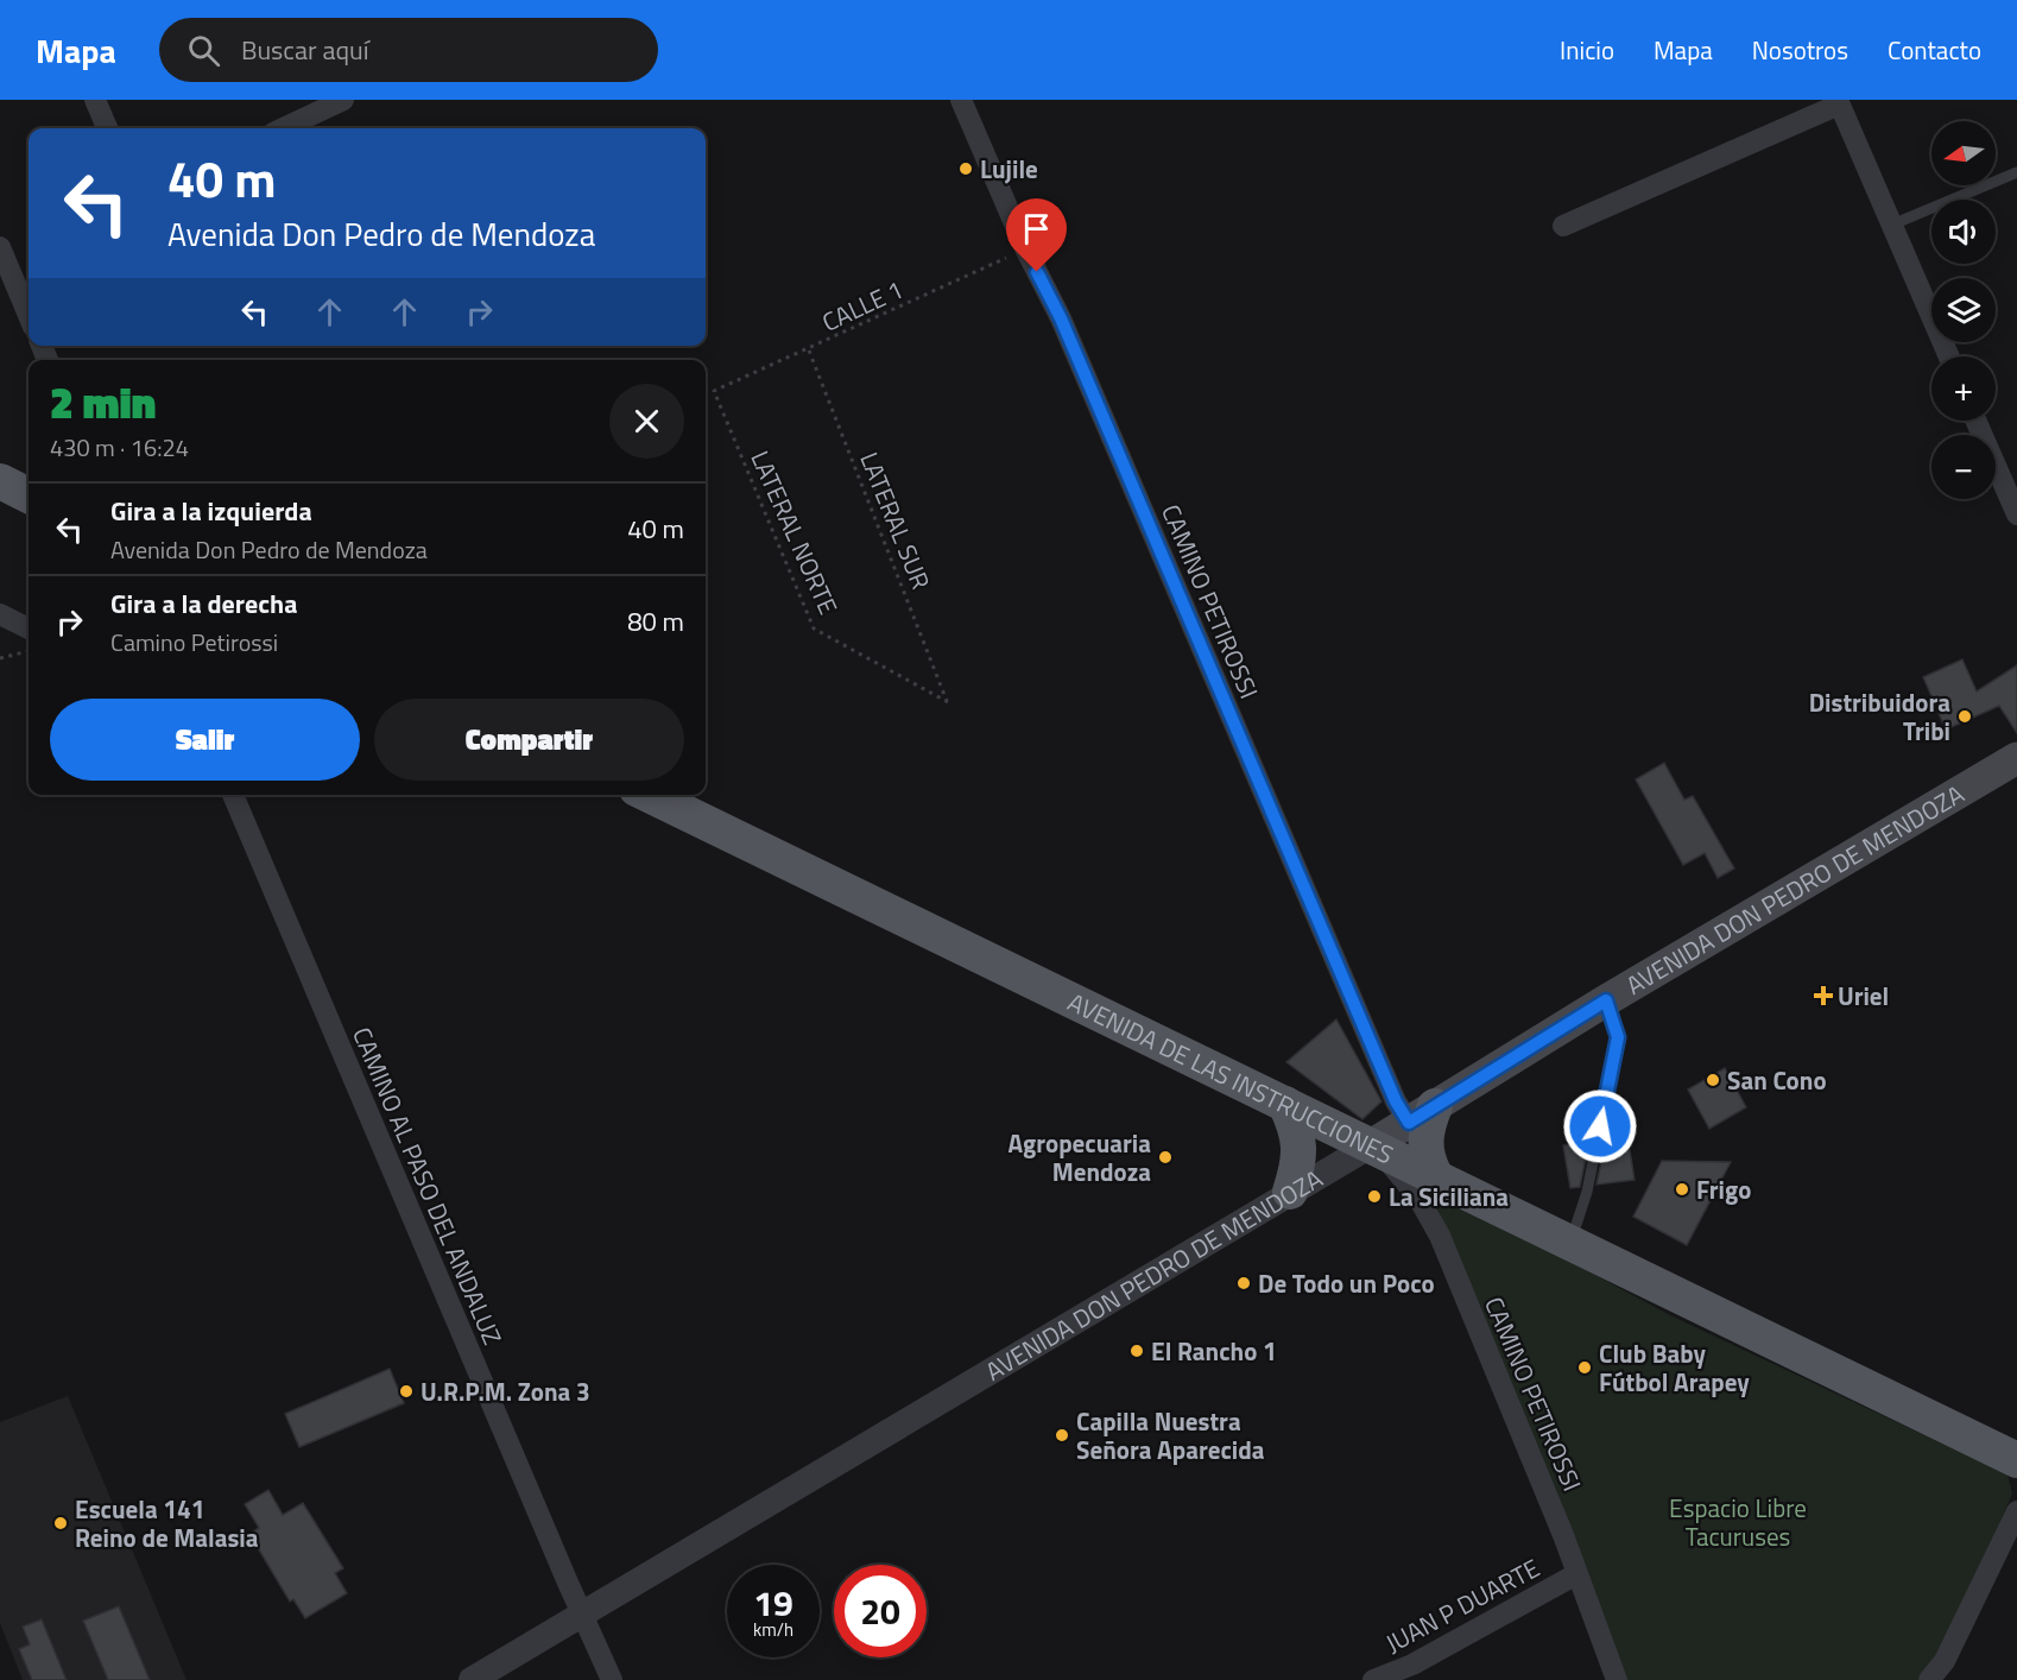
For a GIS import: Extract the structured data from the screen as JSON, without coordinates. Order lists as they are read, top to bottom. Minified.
{"streets":{"main road":["AVENIDA DON PEDRO DE MENDOZA","AVENIDA DE LAS INSTRUCCIONES"],"street":["CAMINO PETIROSSI","CAMINO AL PASO DEL ANDALUZ","JUAN P DUARTE"],"path":["CALLE 1","LATERAL SUR","LATERAL NORTE"]},"crossings":[["CALLE 1","LATERAL SUR"],["CALLE 1","LATERAL NORTE"],["CALLE 1","CAMINO PETIROSSI"],["LATERAL SUR","LATERAL NORTE"],["CAMINO PETIROSSI","AVENIDA DON PEDRO DE MENDOZA"],["CAMINO PETIROSSI","AVENIDA DE LAS INSTRUCCIONES"],["CAMINO PETIROSSI","JUAN P DUARTE"],["AVENIDA DON PEDRO DE MENDOZA","AVENIDA DE LAS INSTRUCCIONES"],["AVENIDA DON PEDRO DE MENDOZA","CAMINO AL PASO DEL ANDALUZ"]],"parks":["Espacio Libre Tacuruses"],"places":{"other":["Lujile","Distribuidora Tribi","San Cono","Agropecuaria Mendoza","Frigo","La Siciliana","De Todo un Poco","El Rancho 1","Club Baby Fútbol Arapey","U.R.P.M. Zona 3","Capilla Nuestra Señora Aparecida","Escuela 141 Reino de Malasia"],"health":["Uriel"]},"north":"left","page":{"header":"Mapa","search":"Buscar aquí","nav":["Inicio","Mapa","Nosotros","Contacto"],"map_buttons":["+","−"],"turn":["40 m","Avenida Don Pedro de Mendoza"],"heading":["2 min","430 m · 16:24"],"list":[{"name":"Gira a la izquierda","note":"Avenida Don Pedro de Mendoza","value":"40 m"},{"name":"Gira a la derecha","note":"Camino Petirossi","value":"80 m"}],"buttons":["Salir","Compartir"],"speed":"19 km/h","limit":"20"}}
